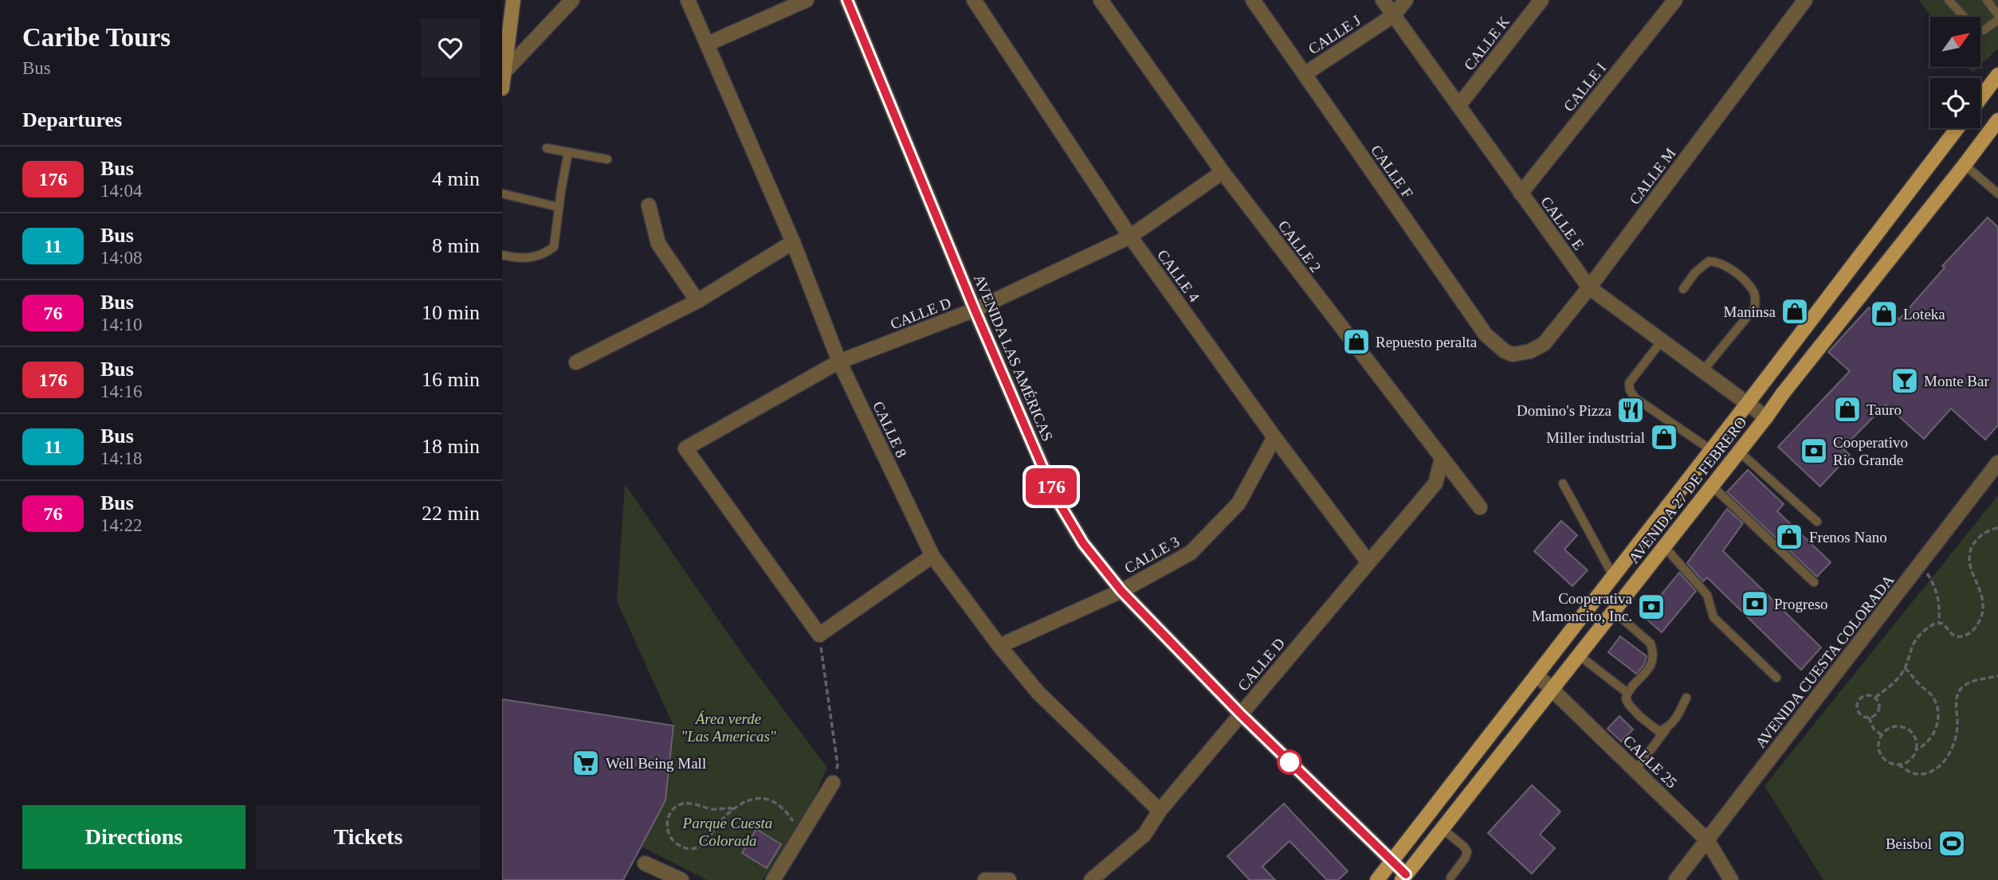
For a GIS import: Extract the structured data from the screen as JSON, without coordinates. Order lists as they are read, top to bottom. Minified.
{"streets":{"main road":["AVENIDA 27 DE FEBRERO"],"street":["CALLE J","CALLE K","CALLE I","CALLE F","CALLE M","CALLE E","CALLE 2","CALLE 4","CALLE D","AVENIDA LAS AMÉRICAS","CALLE 8","CALLE 3","AVENIDA CUESTA COLORADA","CALLE 25"]},"crossings":[["CALLE J","CALLE F"],["CALLE J","CALLE E"],["CALLE K","CALLE E"],["CALLE I","CALLE E"],["CALLE F","CALLE M"],["CALLE M","CALLE E"],["CALLE E","AVENIDA 27 DE FEBRERO"],["CALLE 2","CALLE D"],["CALLE 4","CALLE D"],["CALLE 4","CALLE 3"],["CALLE D","AVENIDA LAS AMÉRICAS"],["CALLE D","CALLE 8"],["AVENIDA LAS AMÉRICAS","AVENIDA 27 DE FEBRERO"],["AVENIDA LAS AMÉRICAS","CALLE 3"],["CALLE 8","CALLE 3"],["AVENIDA 27 DE FEBRERO","CALLE 25"],["AVENIDA CUESTA COLORADA","CALLE 25"]],"parks":["Área verde \"Las Americas\"","Parque Cuesta Colorada"],"places":{"shop":["Maninsa","Loteka","Repuesto peralta","Tauro","Miller industrial","Frenos Nano"],"bar":["Monte Bar"],"restaurant":["Domino's Pizza"],"bank":["Cooperativo Rio Grande","Progreso","Cooperativa Mamoncito, Inc."],"supermarket":["Well Being Mall"],"sports":["Beisbol"]},"lines":["bus line 176"],"north":"top right","page":{"heading":[["Caribe Tours","Bus"],"Departures"],"on_map":"176","list":[{"mark":"176","name":"Bus","note":"14:04","value":"4 min"},{"mark":"11","name":"Bus","note":"14:08","value":"8 min"},{"mark":"76","name":"Bus","note":"14:10","value":"10 min"},{"mark":"176","name":"Bus","note":"14:16","value":"16 min"},{"mark":"11","name":"Bus","note":"14:18","value":"18 min"},{"mark":"76","name":"Bus","note":"14:22","value":"22 min"}],"buttons":["Directions","Tickets"]}}
